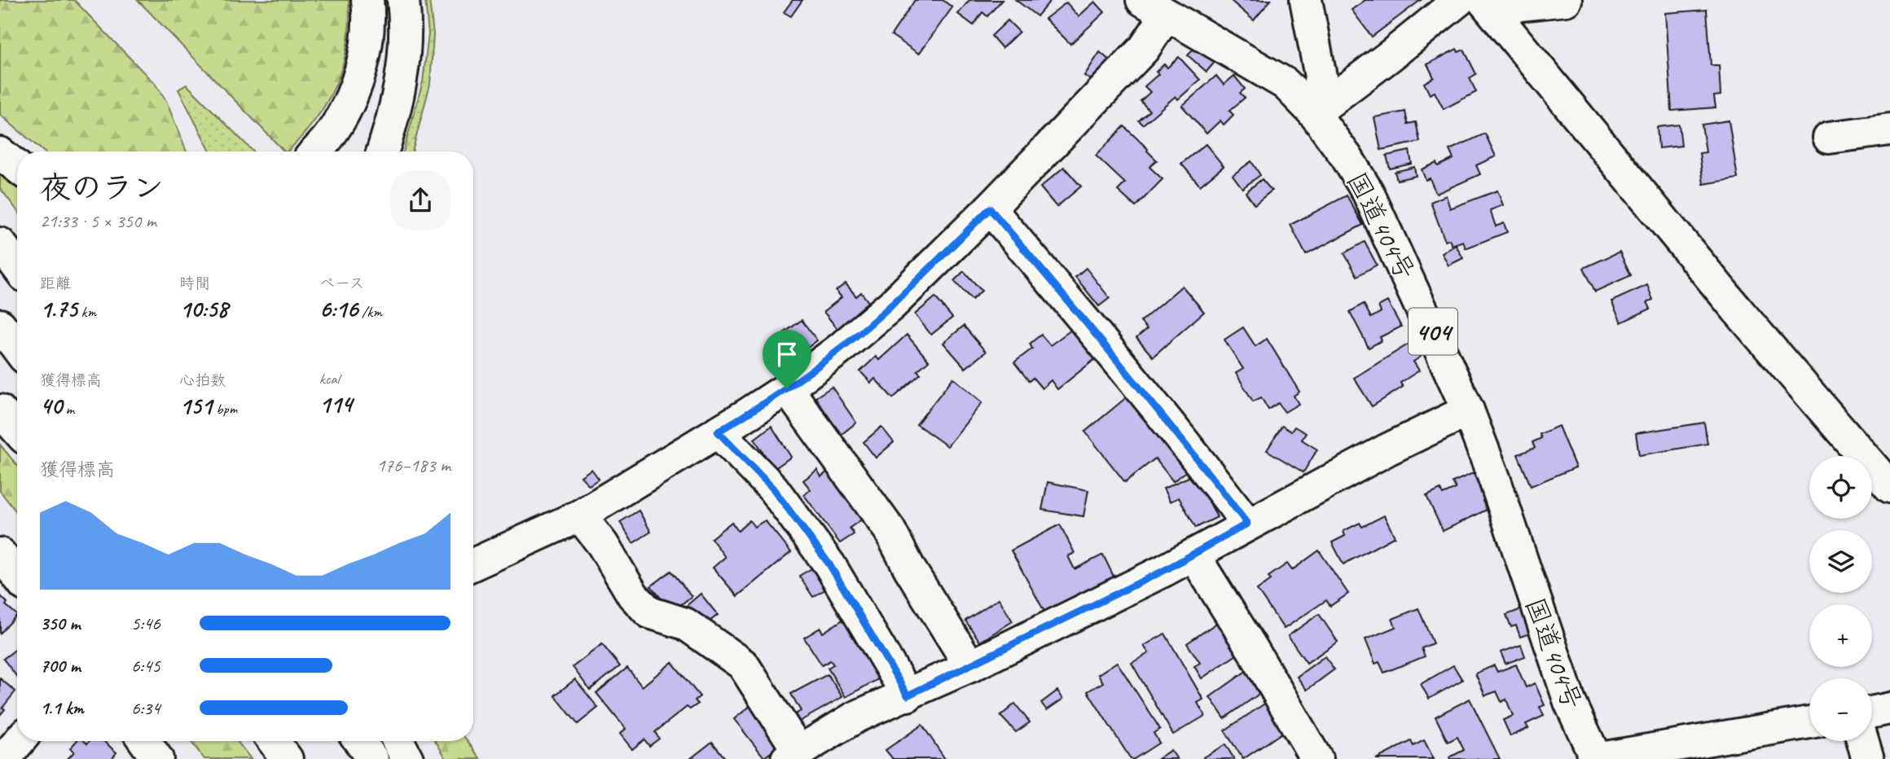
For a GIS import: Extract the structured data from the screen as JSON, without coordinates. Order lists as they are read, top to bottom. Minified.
{"streets":{"main road":["国道404号","404"]},"page":{"heading":["夜のラン","21:33 · 5 × 350 m"],"stats":[["距離","1.75 km"],["時間","10:58"],["ペース","6:16 /km"],["獲得標高","40 m"],["心拍数","151 bpm"],["kcal","114"]],"chart":["獲得標高","176–183 m"],"map_buttons":["+","−"],"list":[{"name":"350 m","note":"5:46"},{"name":"700 m","note":"6:45"},{"name":"1.1 km","note":"6:34"}]}}
